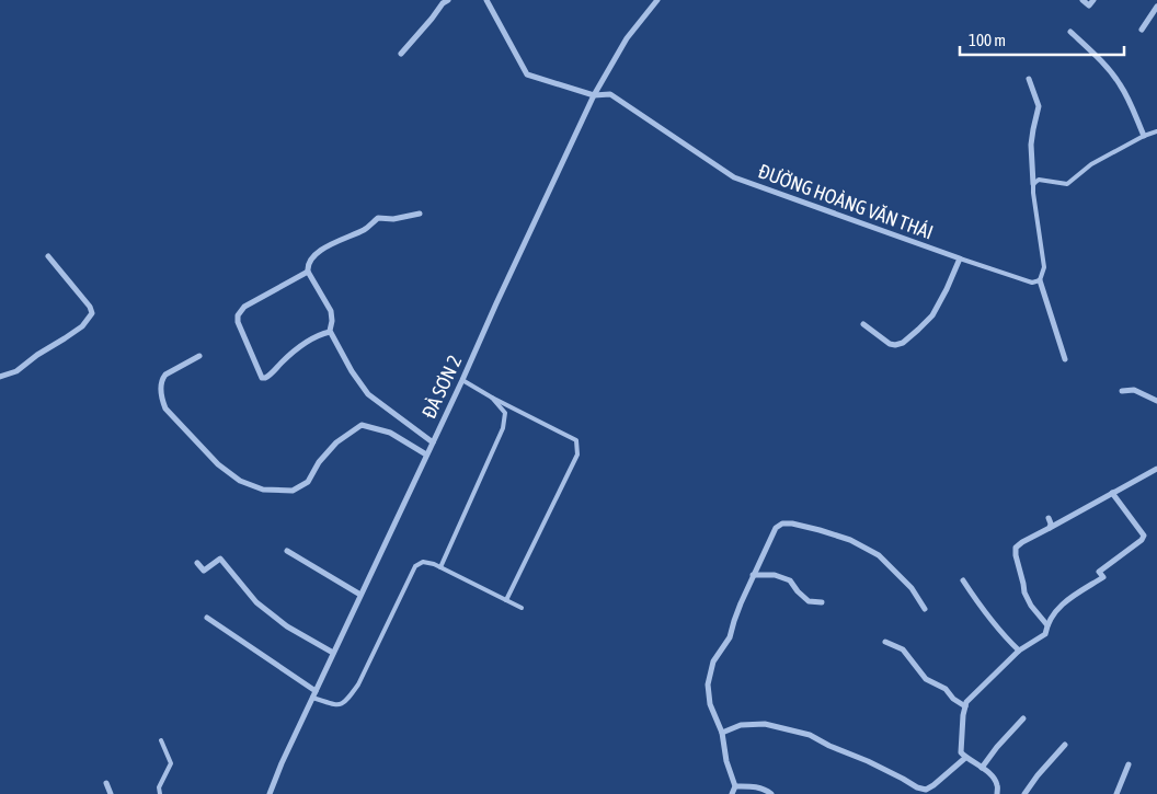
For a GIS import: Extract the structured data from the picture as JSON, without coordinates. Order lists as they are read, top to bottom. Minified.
{"streets":{"street":["ĐƯỜNG HOÀNG VĂN THÁI","ĐÀ SƠN 2"]},"crossings":[["ĐƯỜNG HOÀNG VĂN THÁI","ĐÀ SƠN 2"]],"scale_bar":"100 m"}
